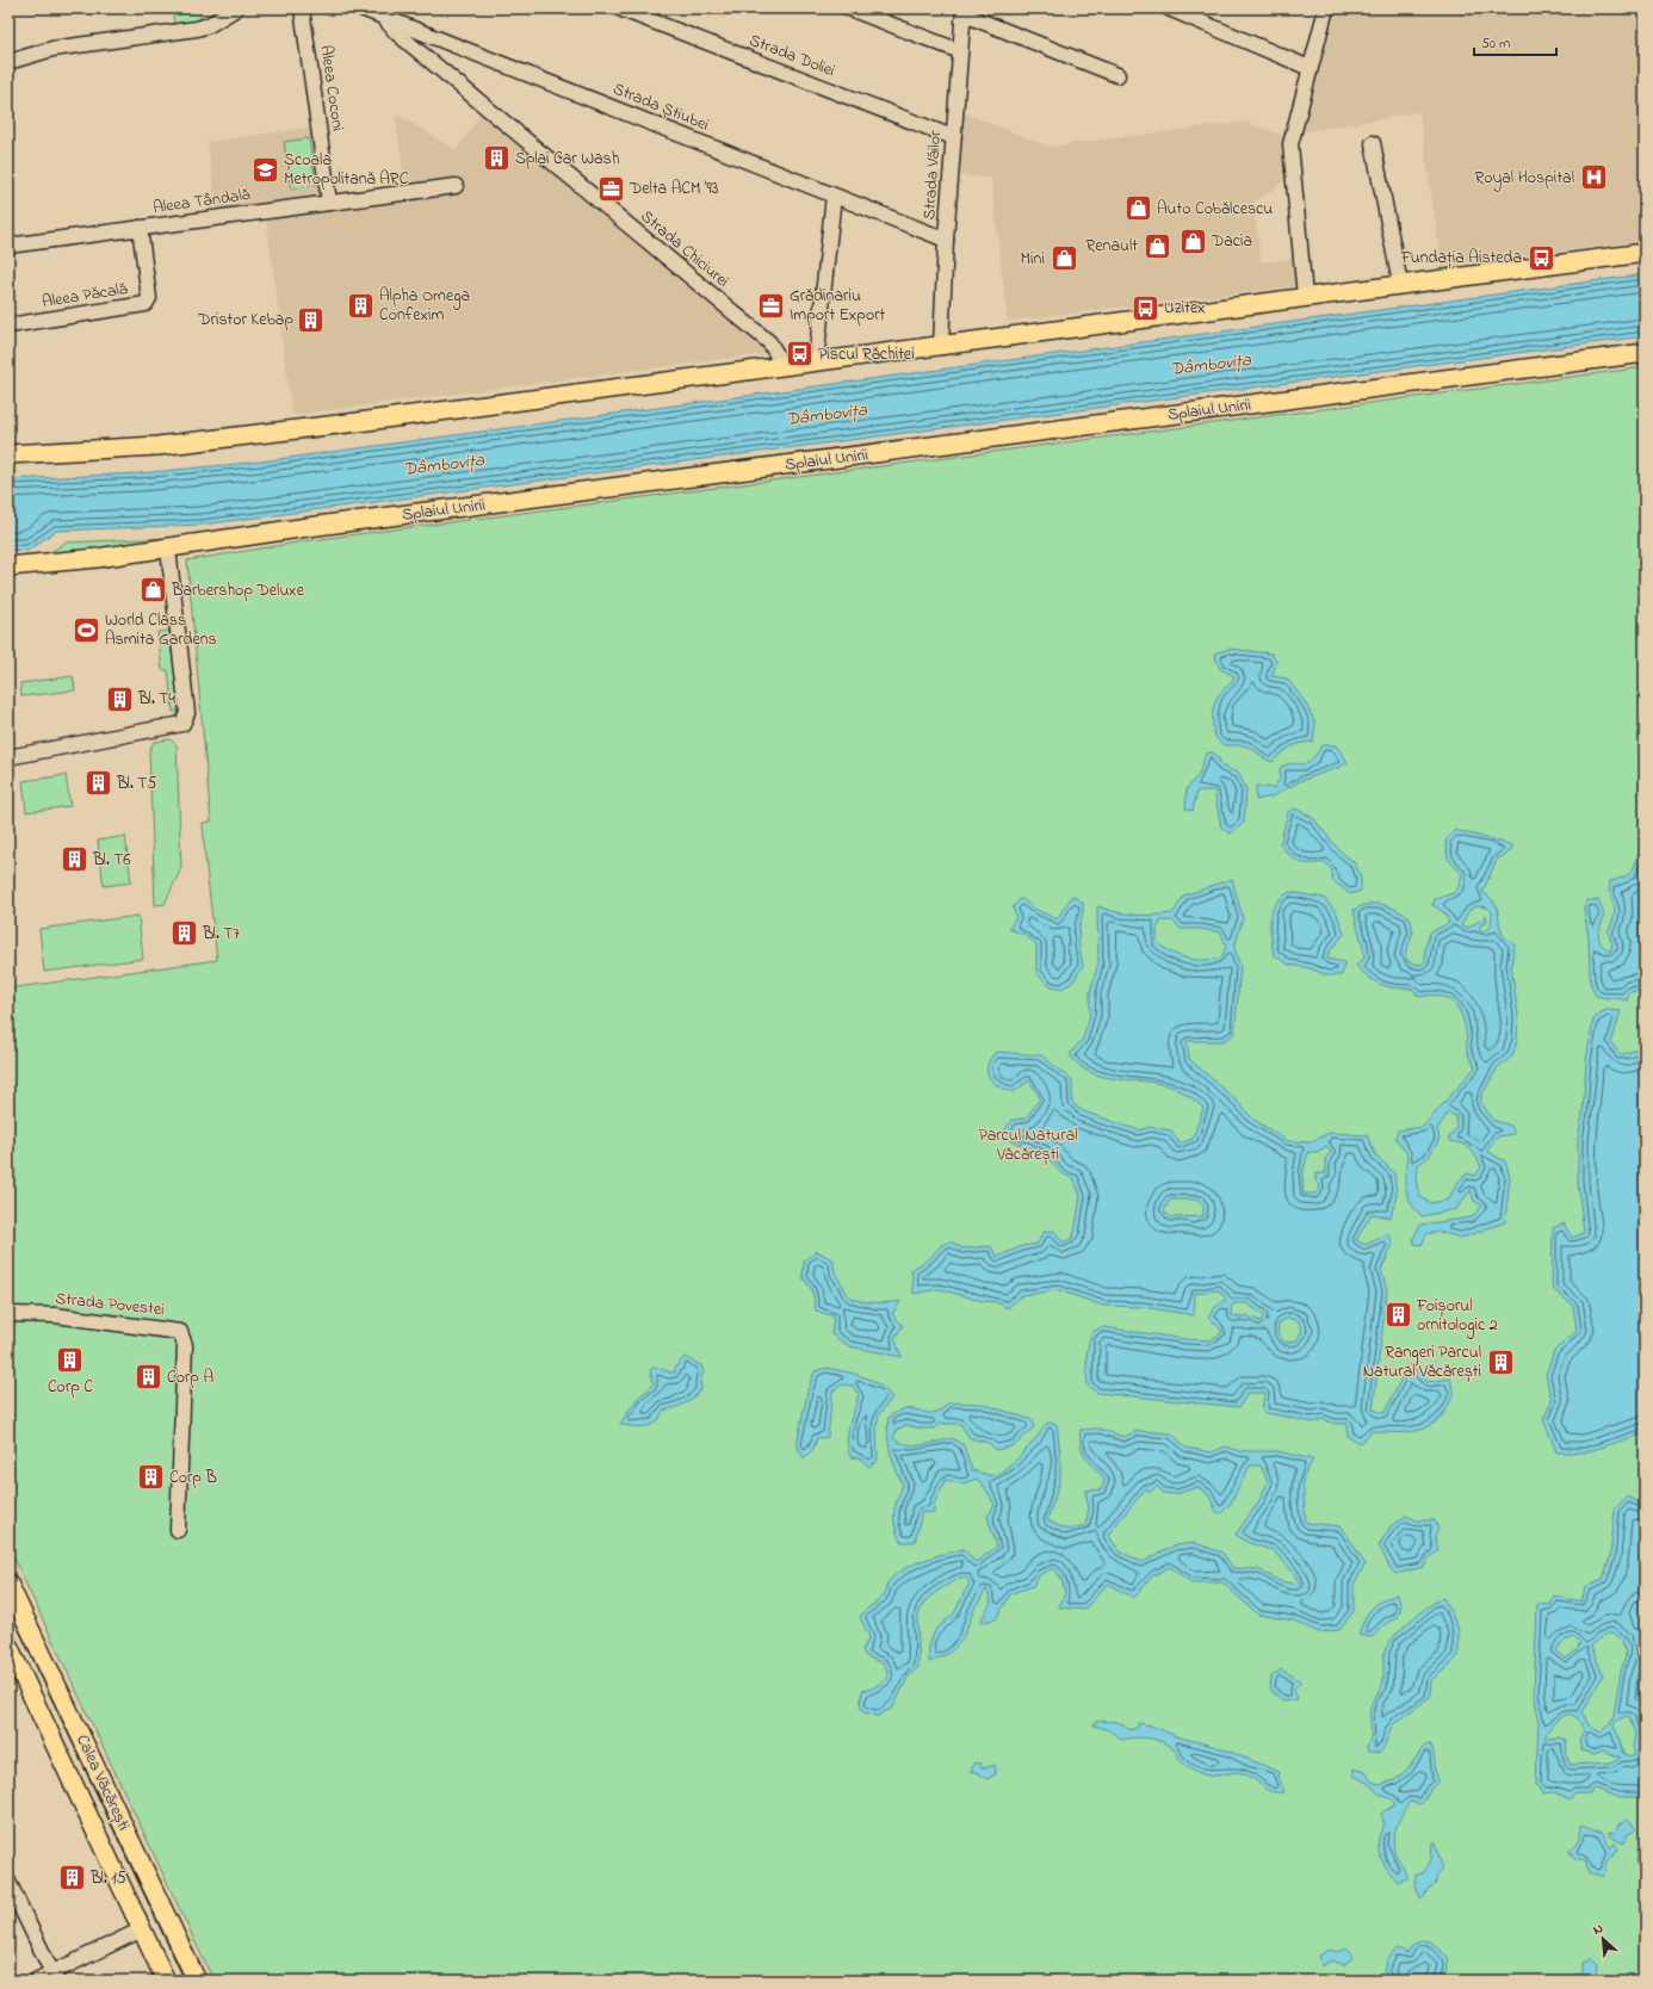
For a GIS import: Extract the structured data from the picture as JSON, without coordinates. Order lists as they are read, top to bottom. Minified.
{"streets":{"main road":["Splaiul Unirii","Calea Văcărești"],"street":["Strada Doliei","Aleea Coconi","Strada Știubei","Strada Văilor","Aleea Tândală","Strada Chiciurei","Aleea Păcală","Strada Povestei"]},"crossings":[["Strada Doliei","Strada Văilor"],["Aleea Coconi","Aleea Tândală"],["Strada Știubei","Strada Văilor"],["Strada Știubei","Strada Chiciurei"],["Aleea Tândală","Aleea Păcală"]],"water":["Dâmbovița"],"parks":["Parcul Natural Văcărești"],"places":{"building":["Splai Car Wash","Alpha Omega Confexim","Dristor Kebap","Bl. T4","Bl. T5","Bl. T6","Bl. T7","Foișorul ornitologic 2","Corp C","Rangeri Parcul Natural Văcărești","Corp A","Corp B","Bl. 15"],"school or university":["Școala Metropolitană ARC"],"hospital":["Royal Hospital"],"office":["Delta ACM '93","Grădinariu Import Export"],"shop":["Auto Cobălcescu","Dacia","Renault","Mini","Barbershop Deluxe"],"bus stop":["Fundația Aisteda","Uzitex","Piscul Răchitei"],"sports":["World Class Asmita Gardens"]},"scale_bar":"50 m","north":"top left"}
